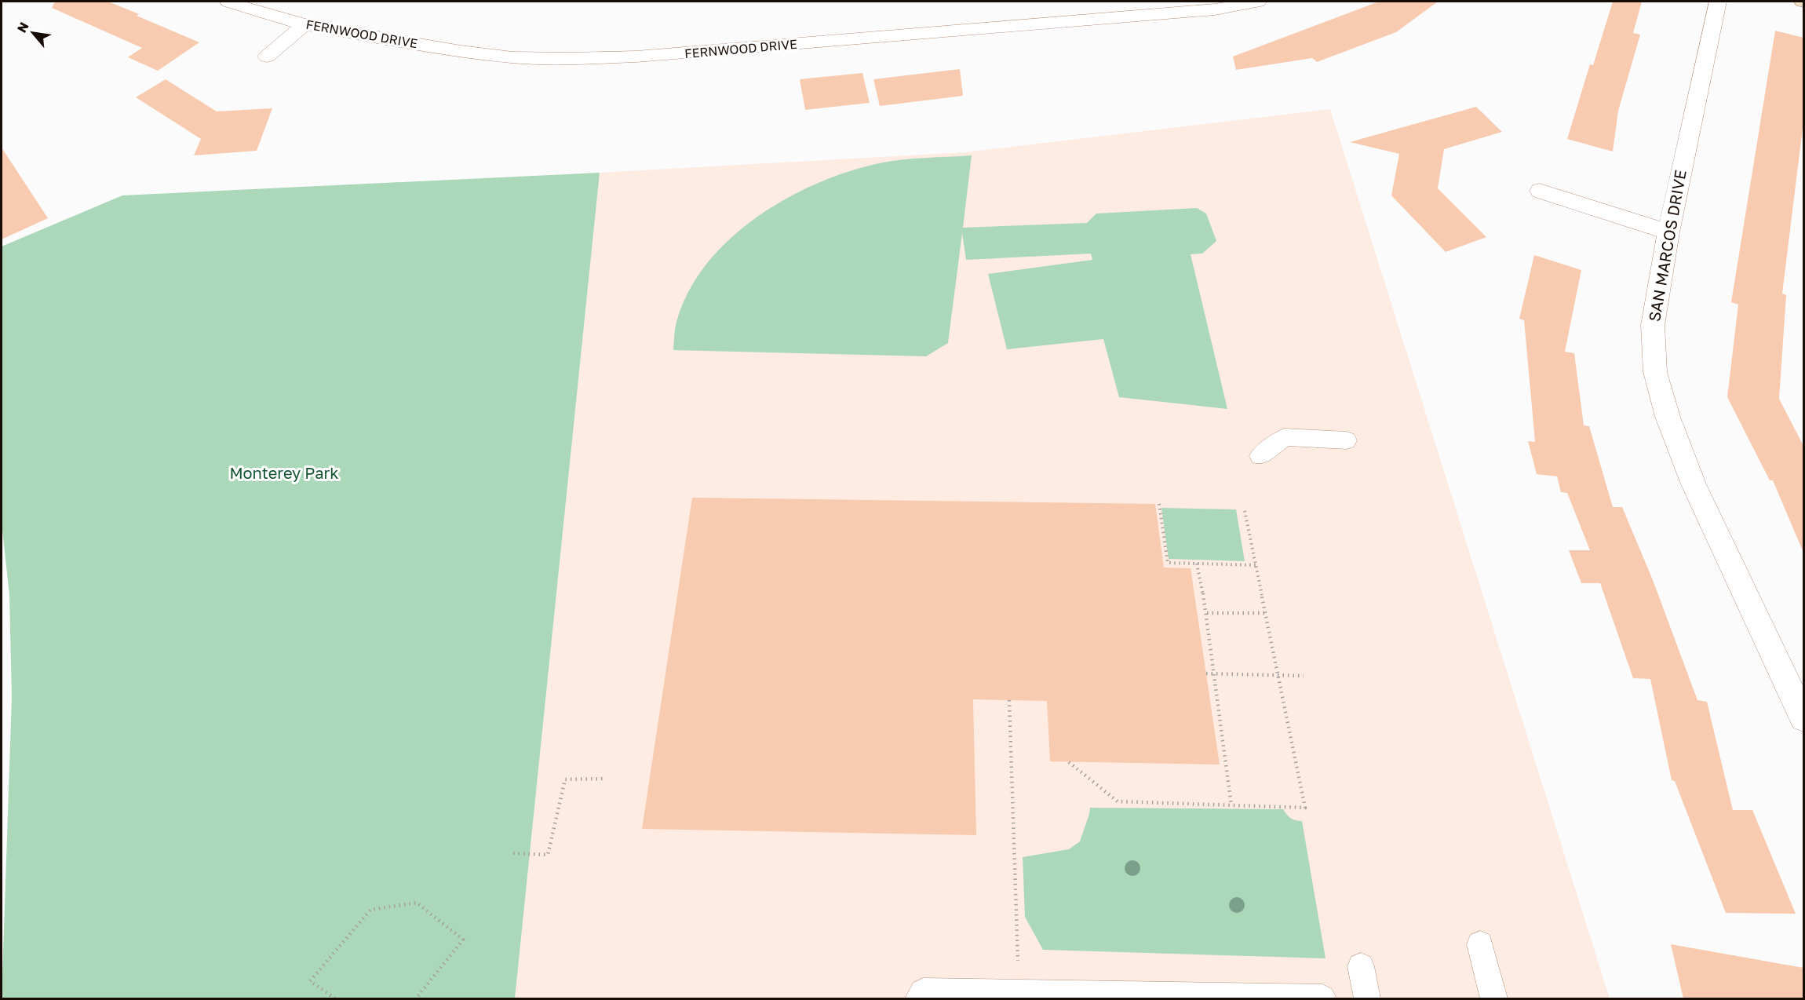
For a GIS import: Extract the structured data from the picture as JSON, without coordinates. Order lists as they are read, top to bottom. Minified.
{"streets":{"street":["FERNWOOD DRIVE","SAN MARCOS DRIVE"]},"parks":["Monterey Park"],"north":"top left"}
